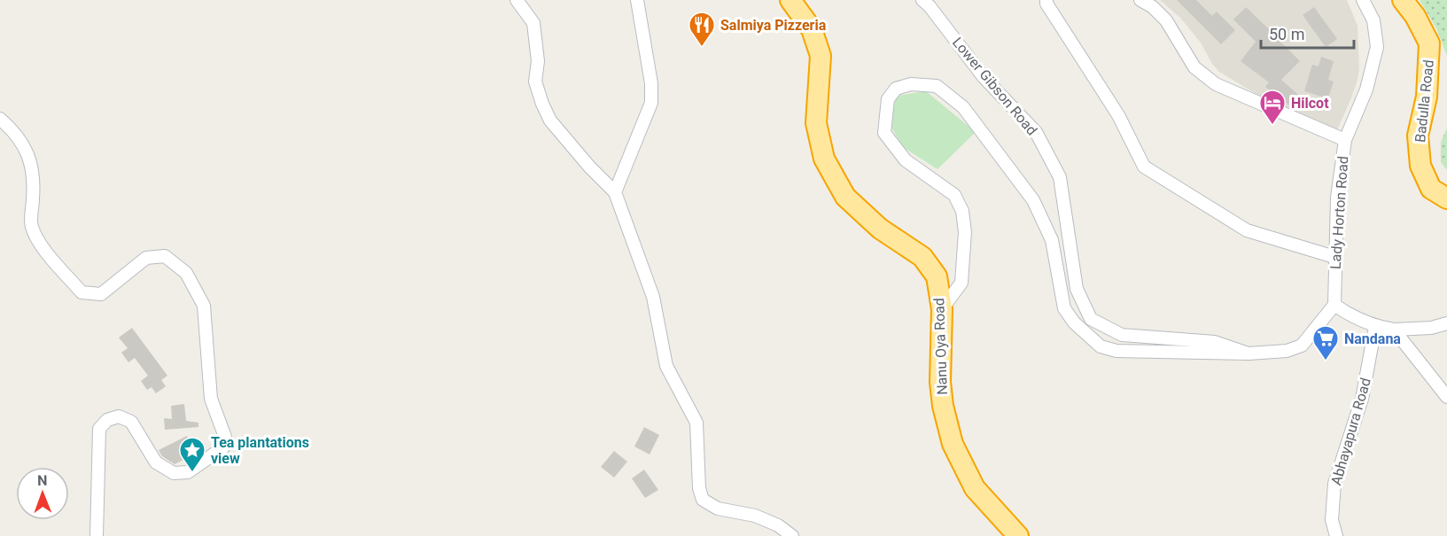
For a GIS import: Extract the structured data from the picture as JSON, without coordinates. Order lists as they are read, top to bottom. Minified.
{"streets":{"highway":["Badulla Road","Nanu Oya Road"],"street":["Lower Gibson Road","Lady Horton Road","Abhayapura Road"]},"crossings":[["Lower Gibson Road","Lady Horton Road"]],"places":{"restaurant":["Salmiya Pizzeria"],"hotel":["Hilcot"],"supermarket":["Nandana"],"place":["Tea plantations view"]},"scale_bar":"50 m","north":"top"}
